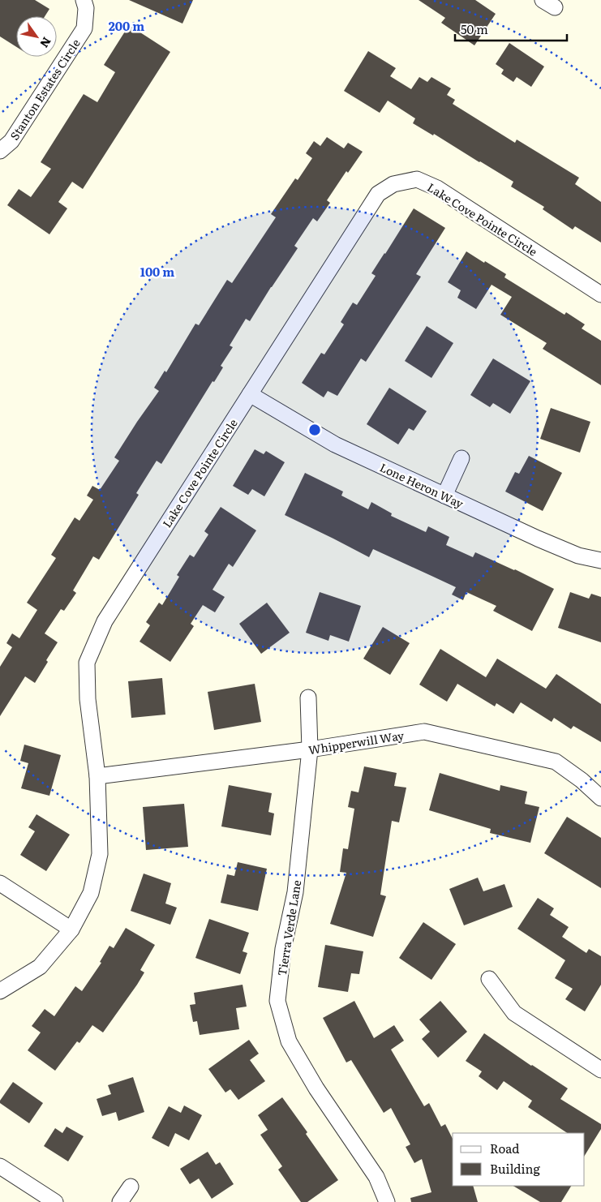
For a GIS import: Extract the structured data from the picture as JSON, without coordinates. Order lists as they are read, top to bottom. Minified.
{"streets":{"street":["Stanton Estates Circle","Lake Cove Pointe Circle","Lone Heron Way","Whipperwill Way","Tierra Verde Lane"]},"crossings":[["Lake Cove Pointe Circle","Lone Heron Way"],["Lake Cove Pointe Circle","Whipperwill Way"],["Whipperwill Way","Tierra Verde Lane"]],"legend":["Road","Building"],"scale_bar":"50 m","north":"bottom right","rings":["200 m","100 m"]}
